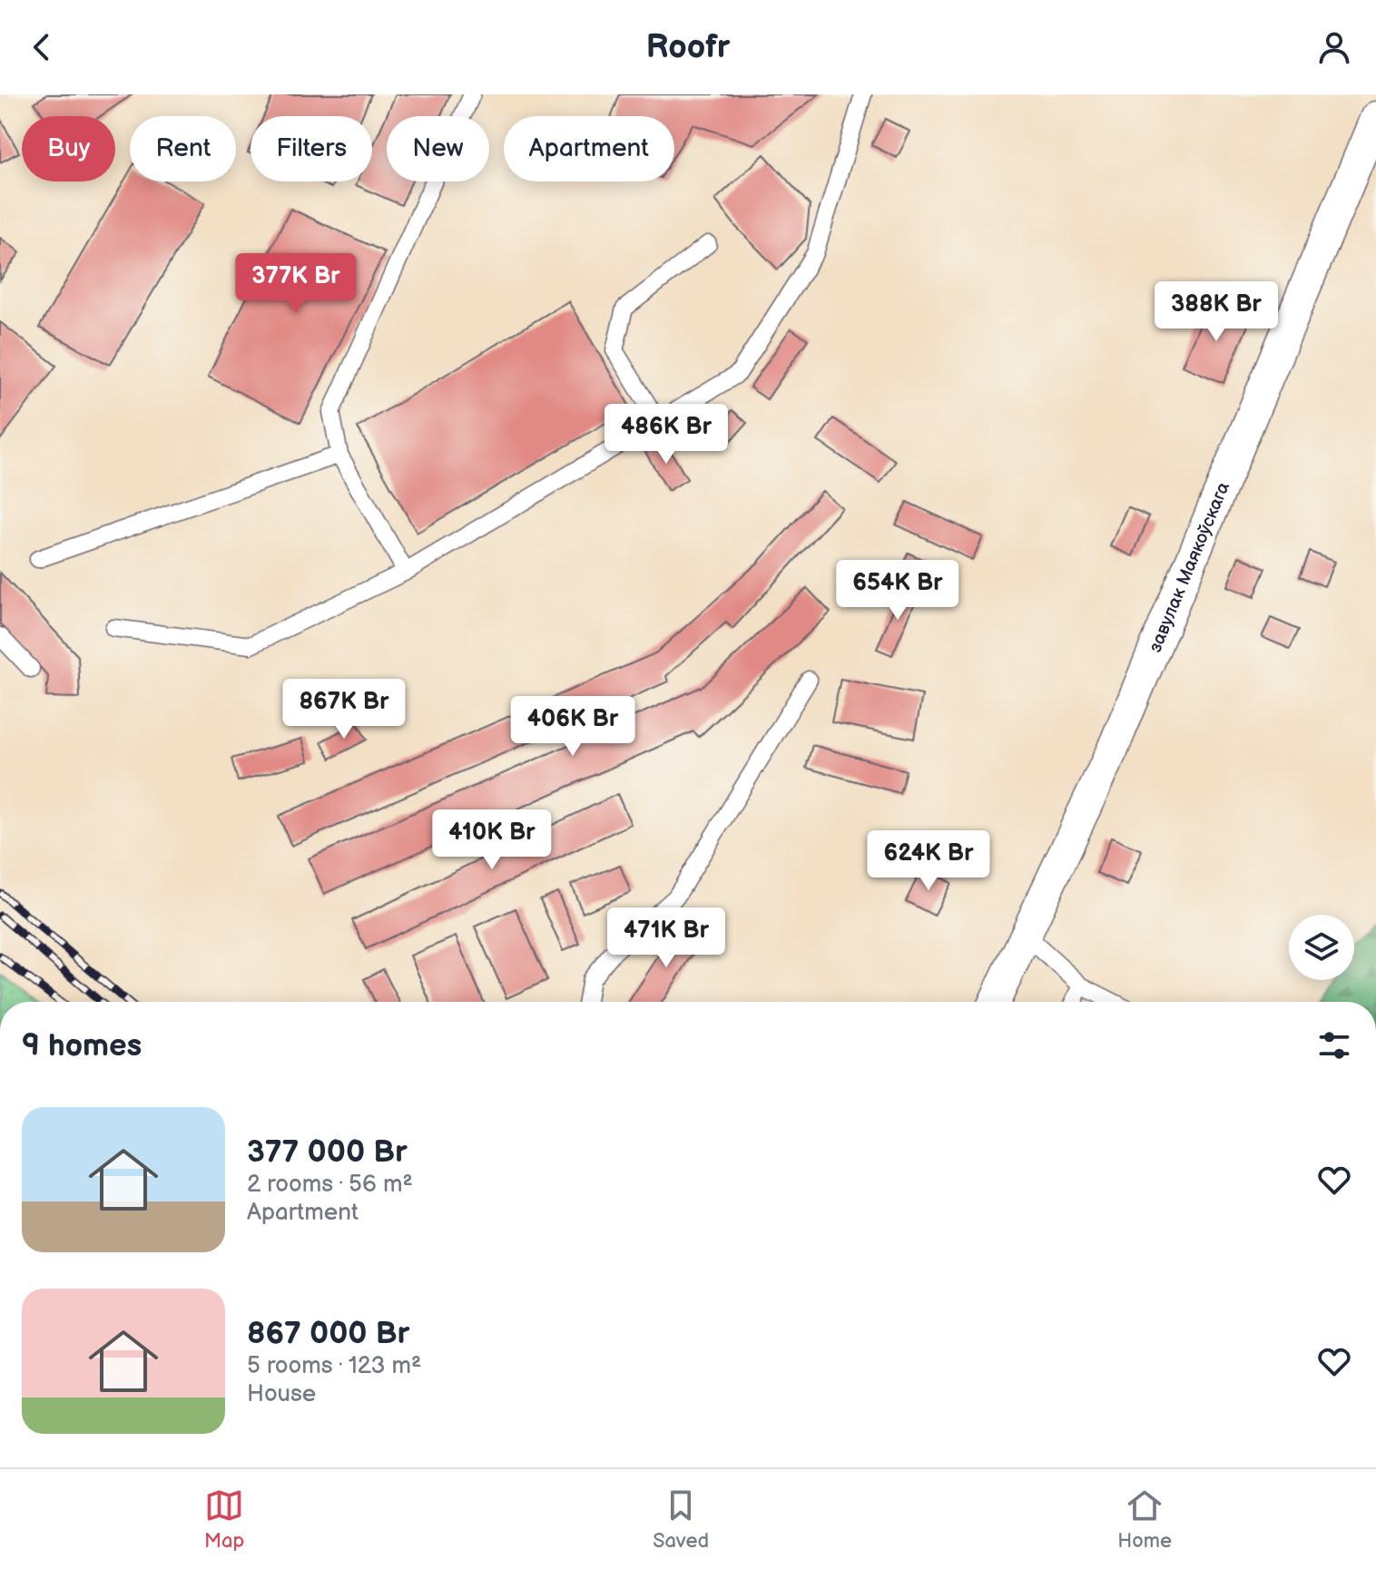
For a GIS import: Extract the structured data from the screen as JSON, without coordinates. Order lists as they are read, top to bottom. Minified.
{"streets":{"street":["завулак Маякоўскага"]},"page":{"header":"Roofr","chip":["Buy","Rent","Filters","New","Apartment"],"price":["377K Br","388K Br","486K Br","654K Br","867K Br","406K Br","410K Br","624K Br","471K Br"],"heading":"9 homes","list":[{"name":"377 000 Br","note":"2 rooms · 56 m² · Apartment"},{"name":"867 000 Br","note":"5 rooms · 123 m² · House"}],"tabs":["Map","Saved","Home"]}}
